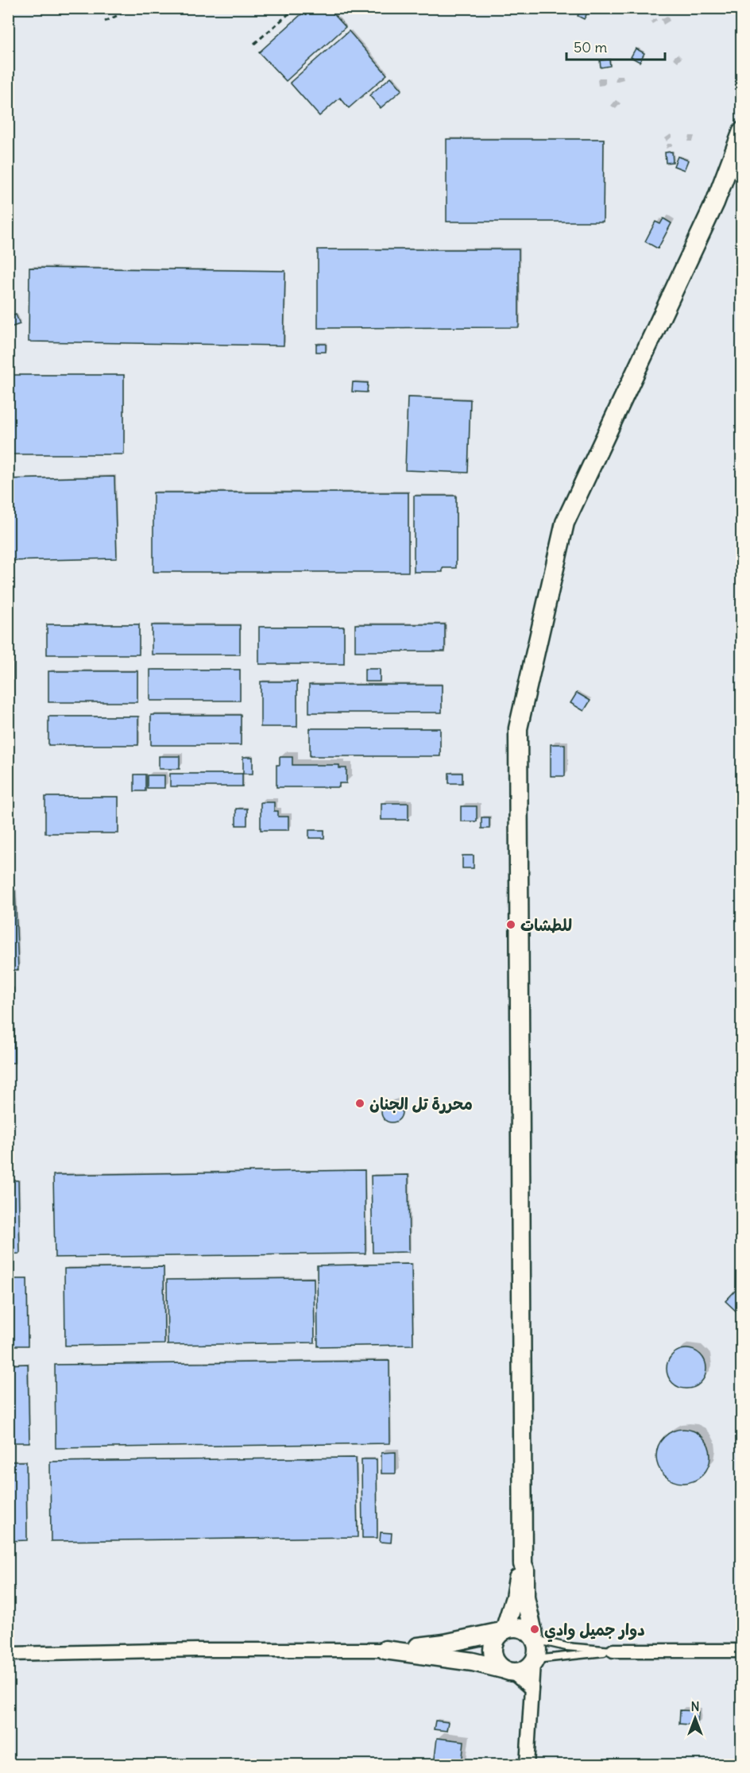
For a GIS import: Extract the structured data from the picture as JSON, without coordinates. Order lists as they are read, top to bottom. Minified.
{"places":["للطشات","محررة تل الجنان","دوار جميل وادي"],"scale_bar":"50 m","north":"top"}
